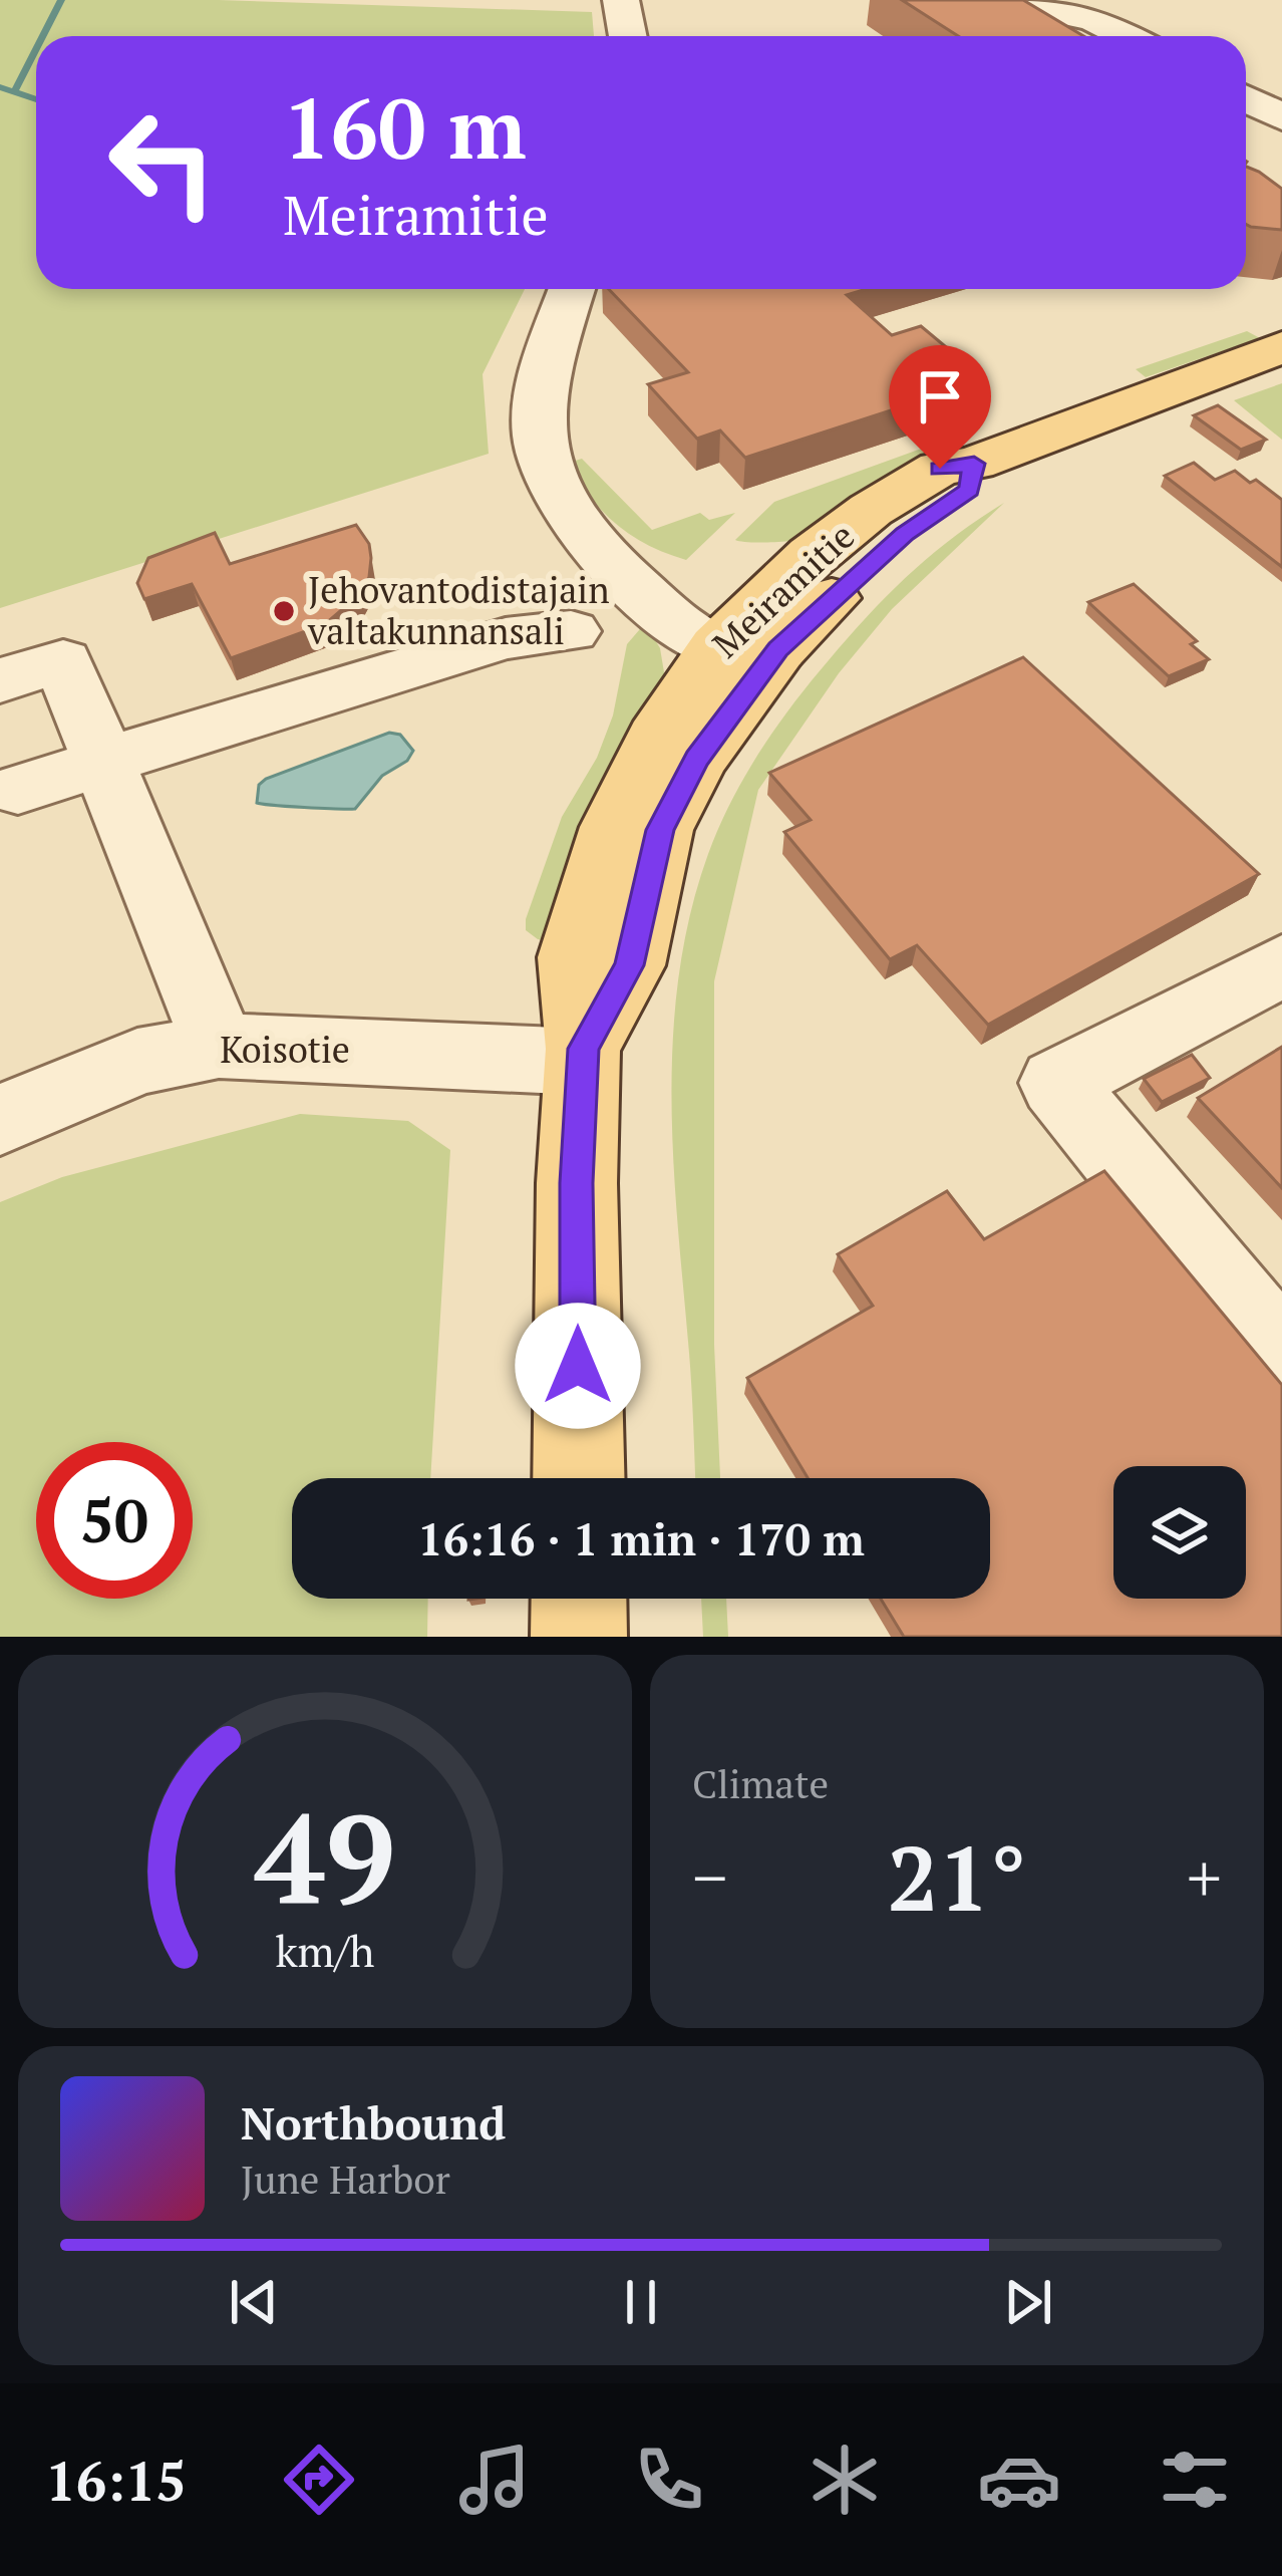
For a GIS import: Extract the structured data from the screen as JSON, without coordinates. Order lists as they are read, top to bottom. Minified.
{"streets":{"main road":["Meiramitie"],"street":["Koisotie"]},"crossings":[["Meiramitie","Koisotie"]],"places":["Jehovantodistajain valtakunnansali"],"page":{"turn":["160 m","Meiramitie"],"limit":"50","trip":"16:16 · 1 min · 170 m","tile":"Climate","heat":["−","21°","+"],"song":["Northbound","June Harbor"],"tabs":"16:15","gauge":["49","km/h"]}}
